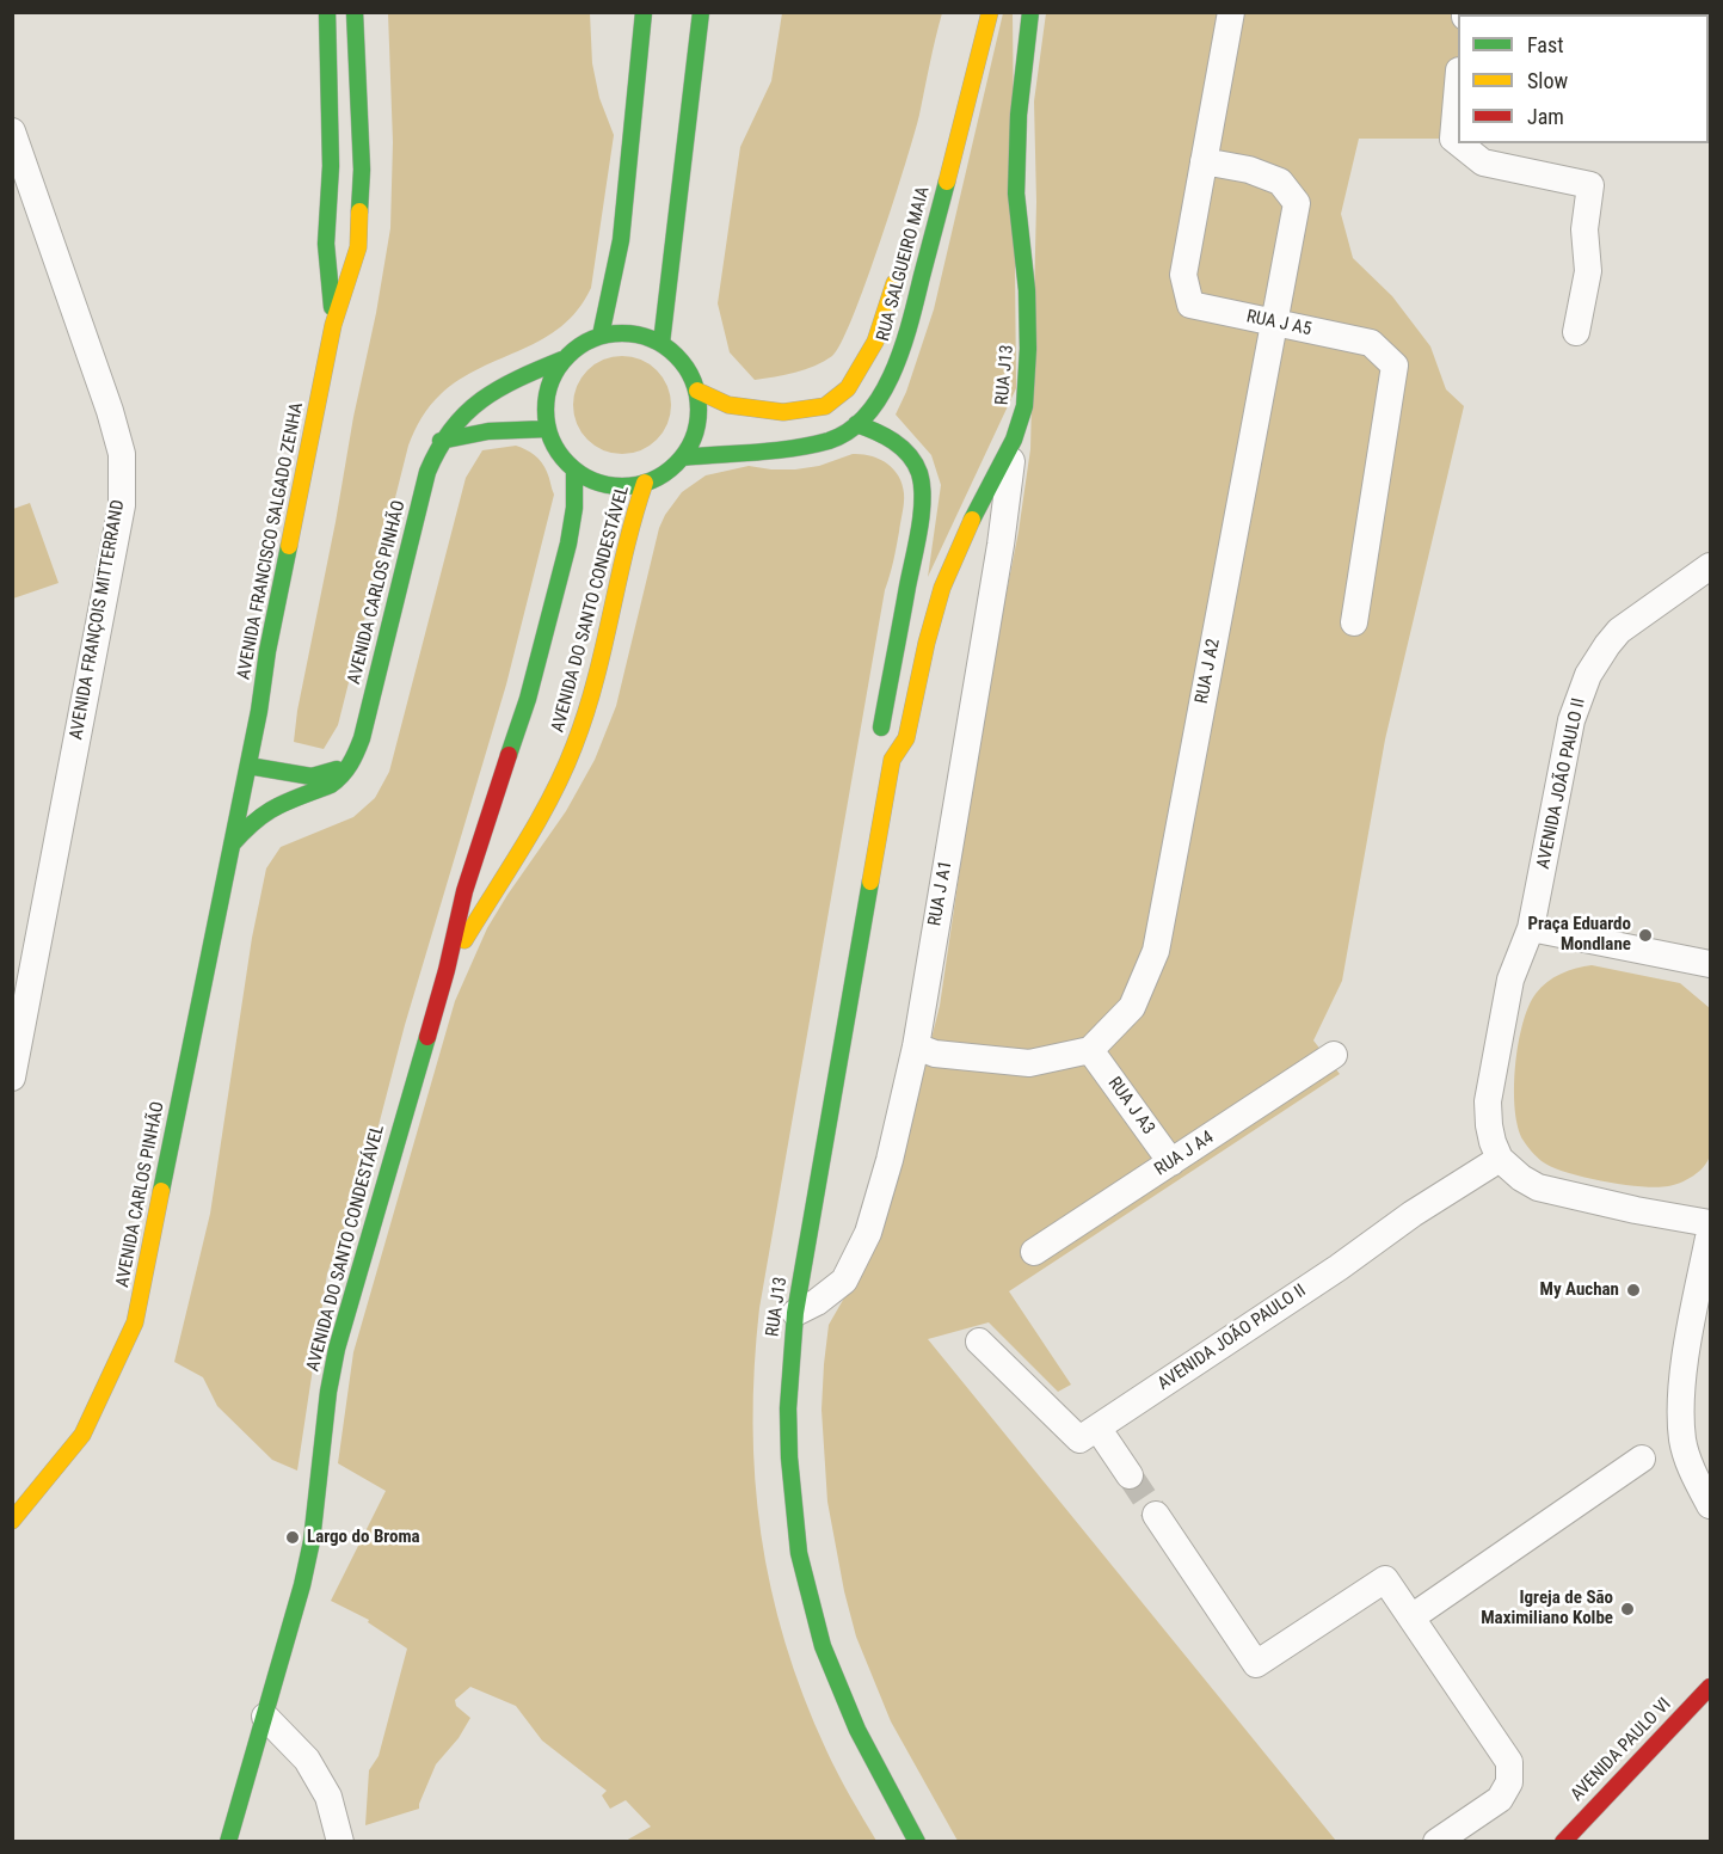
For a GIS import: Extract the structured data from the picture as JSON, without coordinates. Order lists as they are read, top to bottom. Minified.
{"streets":{"main road":["RUA SALGUEIRO MAIA","RUA J13","AVENIDA FRANCISCO SALGADO ZENHA","AVENIDA CARLOS PINHÃO","AVENIDA DO SANTO CONDESTÁVEL","AVENIDA PAULO VI"],"street":["RUA J A5","AVENIDA FRANÇOIS MITTERRAND","RUA J A2","AVENIDA JOÃO PAULO II","RUA J A1","RUA J A3","RUA J A4"]},"crossings":[["RUA SALGUEIRO MAIA","RUA J13"],["RUA SALGUEIRO MAIA","AVENIDA CARLOS PINHÃO"],["RUA SALGUEIRO MAIA","AVENIDA DO SANTO CONDESTÁVEL"],["RUA J A5","RUA J A2"],["RUA J13","RUA J A1"],["AVENIDA FRANCISCO SALGADO ZENHA","AVENIDA CARLOS PINHÃO"],["AVENIDA CARLOS PINHÃO","AVENIDA DO SANTO CONDESTÁVEL"],["RUA J A2","RUA J A3"],["RUA J A3","RUA J A4"]],"places":["Praça Eduardo Mondlane","My Auchan","Largo do Broma","Igreja de São Maximiliano Kolbe"],"legend":["Fast","Slow","Jam"]}
